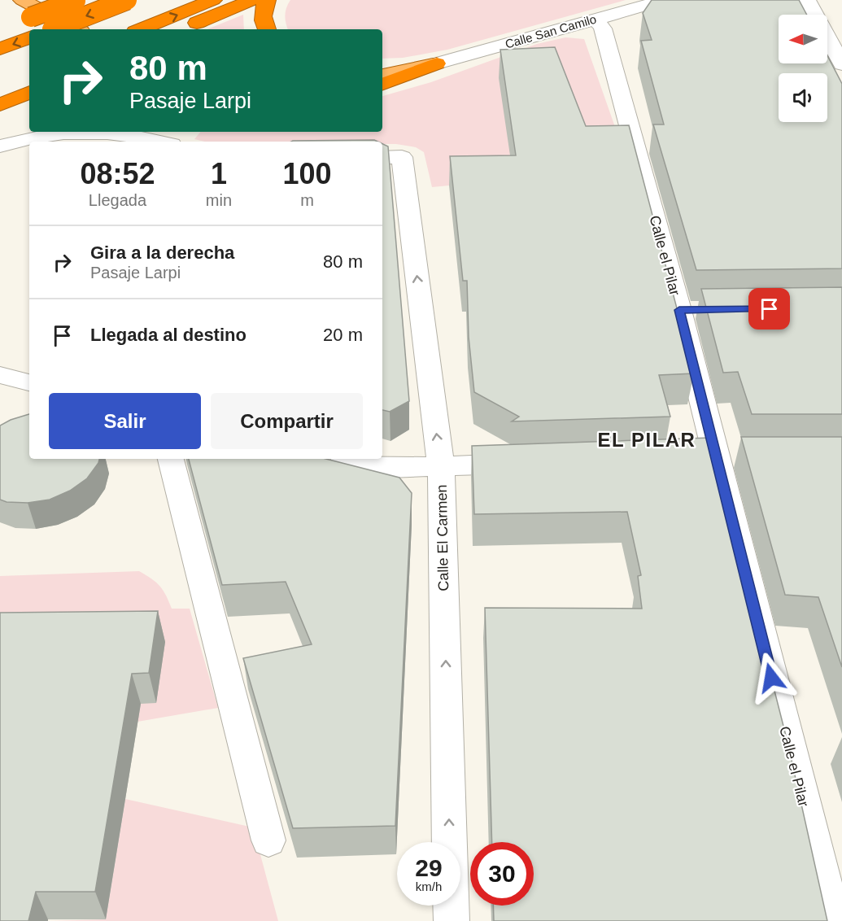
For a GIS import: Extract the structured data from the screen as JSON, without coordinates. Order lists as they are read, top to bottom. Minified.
{"streets":{"street":["Calle San Camilo","Calle el Pilar","Calle El Carmen"]},"crossings":[["Calle San Camilo","Calle el Pilar"]],"districts":["EL PILAR"],"north":"left","page":{"turn":["80 m","Pasaje Larpi"],"eta":["08:52","Llegada","1","min","100","m"],"list":[{"name":"Gira a la derecha","note":"Pasaje Larpi","value":"80 m"},{"name":"Llegada al destino","value":"20 m"}],"buttons":["Salir","Compartir"],"speed":"29 km/h","limit":"30"}}
